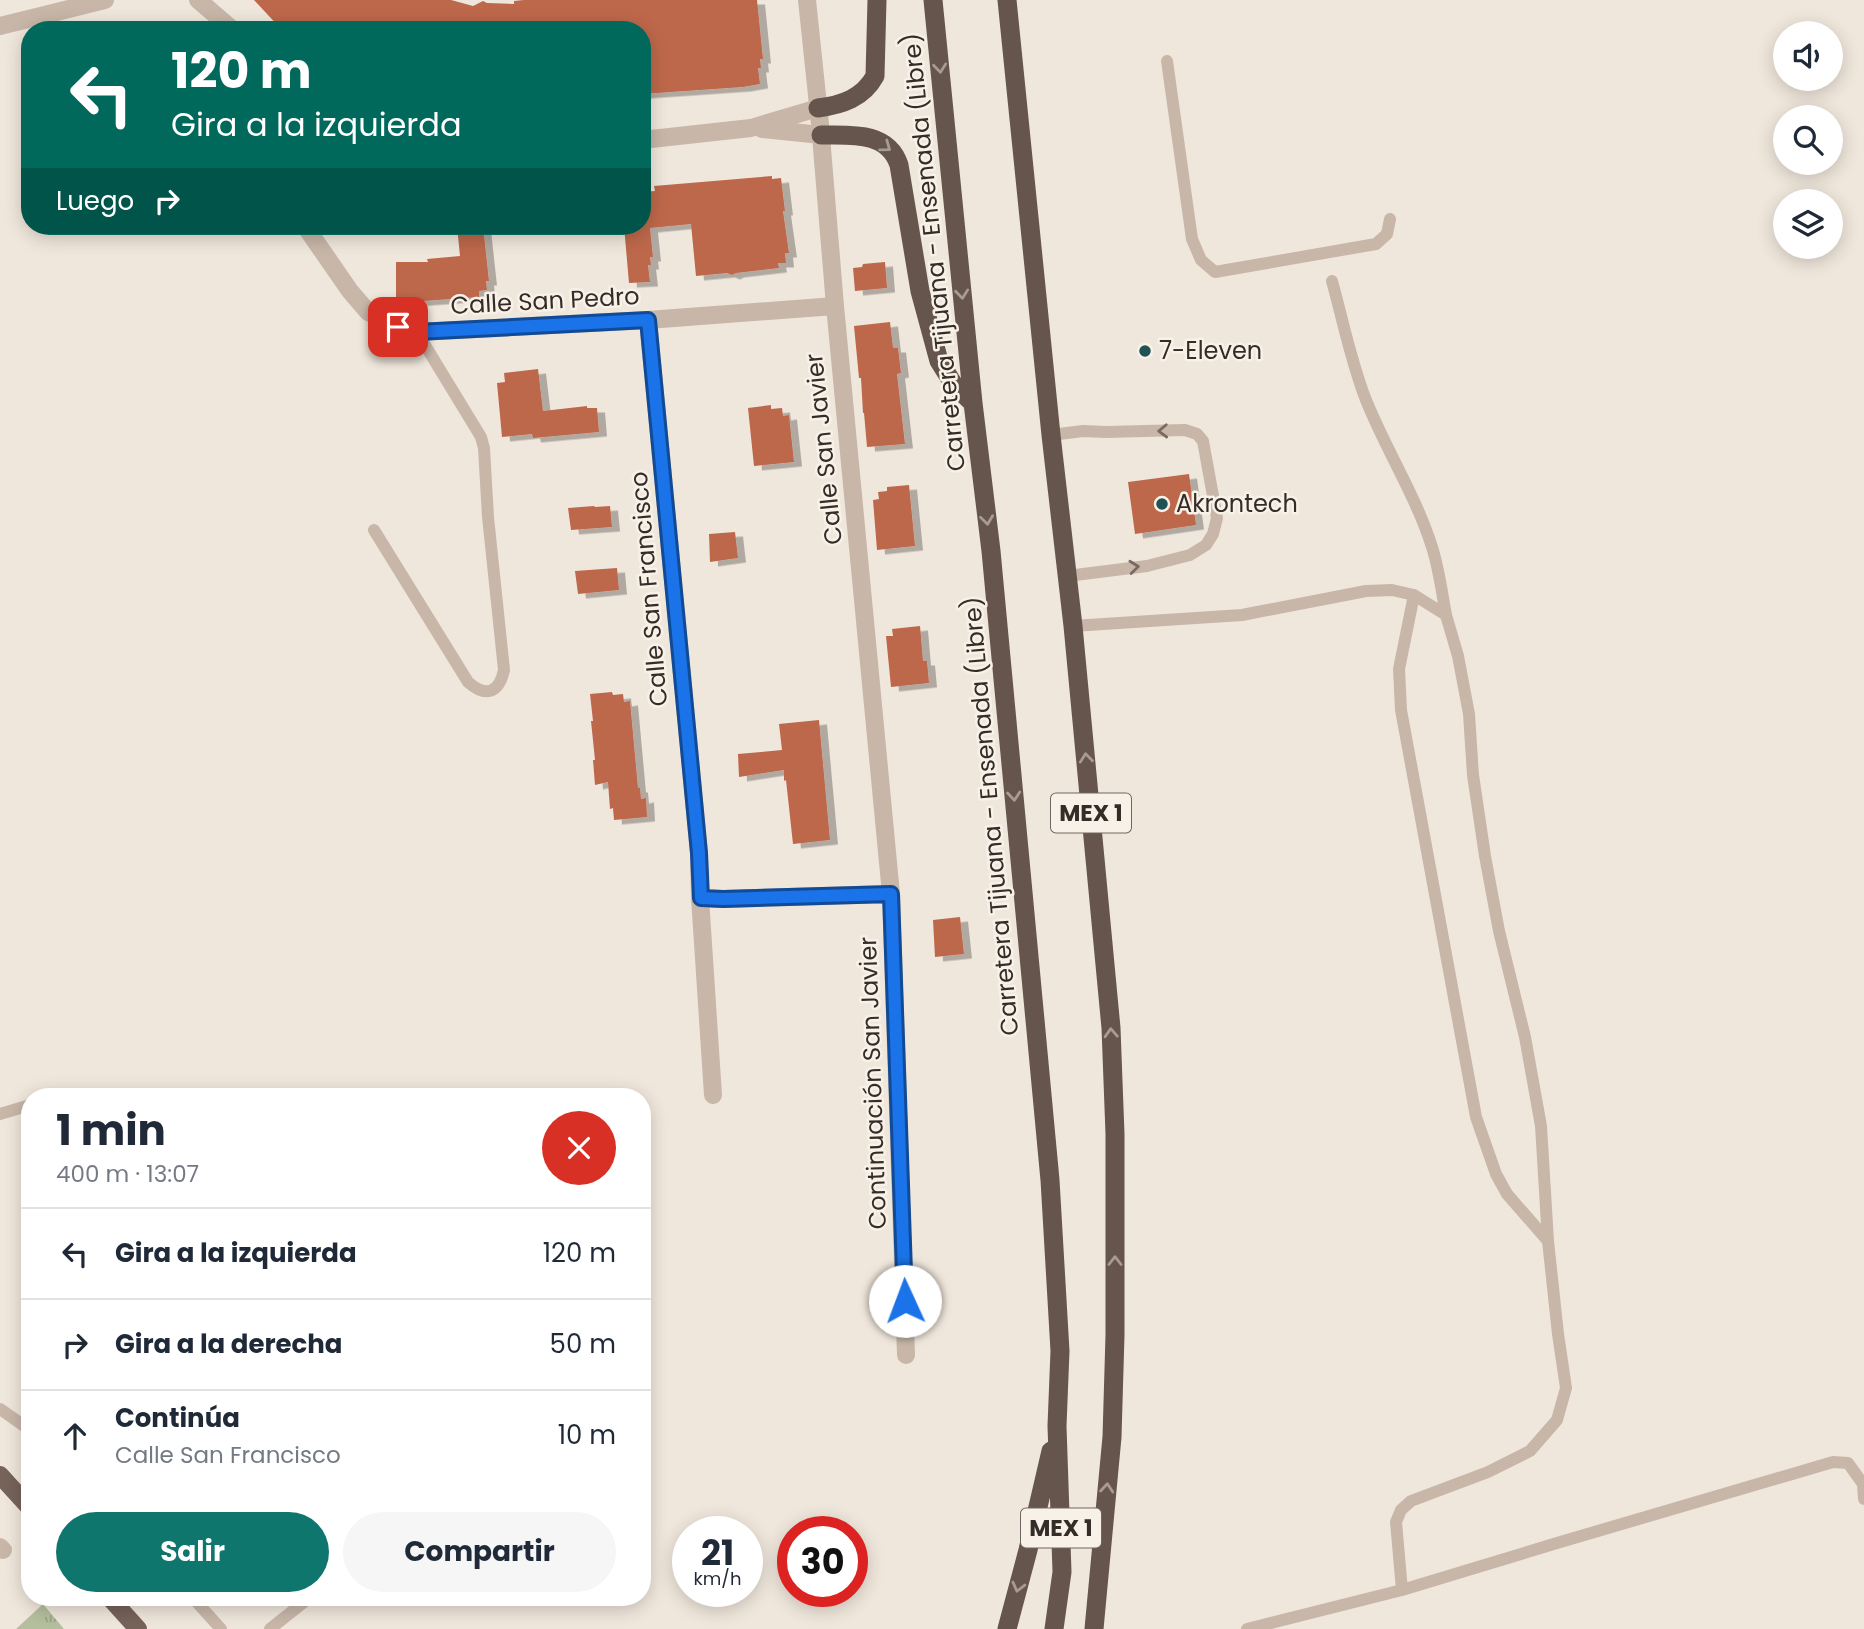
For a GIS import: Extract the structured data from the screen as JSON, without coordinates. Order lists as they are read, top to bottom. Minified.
{"streets":{"highway":["Carretera Tijuana - Ensenada (Libre)","MEX 1"],"street":["Calle San Pedro","Calle San Javier","Calle San Francisco","Continuación San Javier"]},"crossings":[["Calle San Pedro","Calle San Javier"],["Calle San Pedro","Calle San Francisco"],["Calle San Javier","Continuación San Javier"]],"places":["7-Eleven","Akrontech"],"page":{"turn":["120 m","Gira a la izquierda"],"then":"Luego","heading":["1 min","400 m · 13:07"],"list":[{"name":"Gira a la izquierda","value":"120 m"},{"name":"Gira a la derecha","value":"50 m"},{"name":"Continúa","note":"Calle San Francisco","value":"10 m"}],"buttons":["Salir","Compartir"],"speed":"21 km/h","limit":"30"}}
